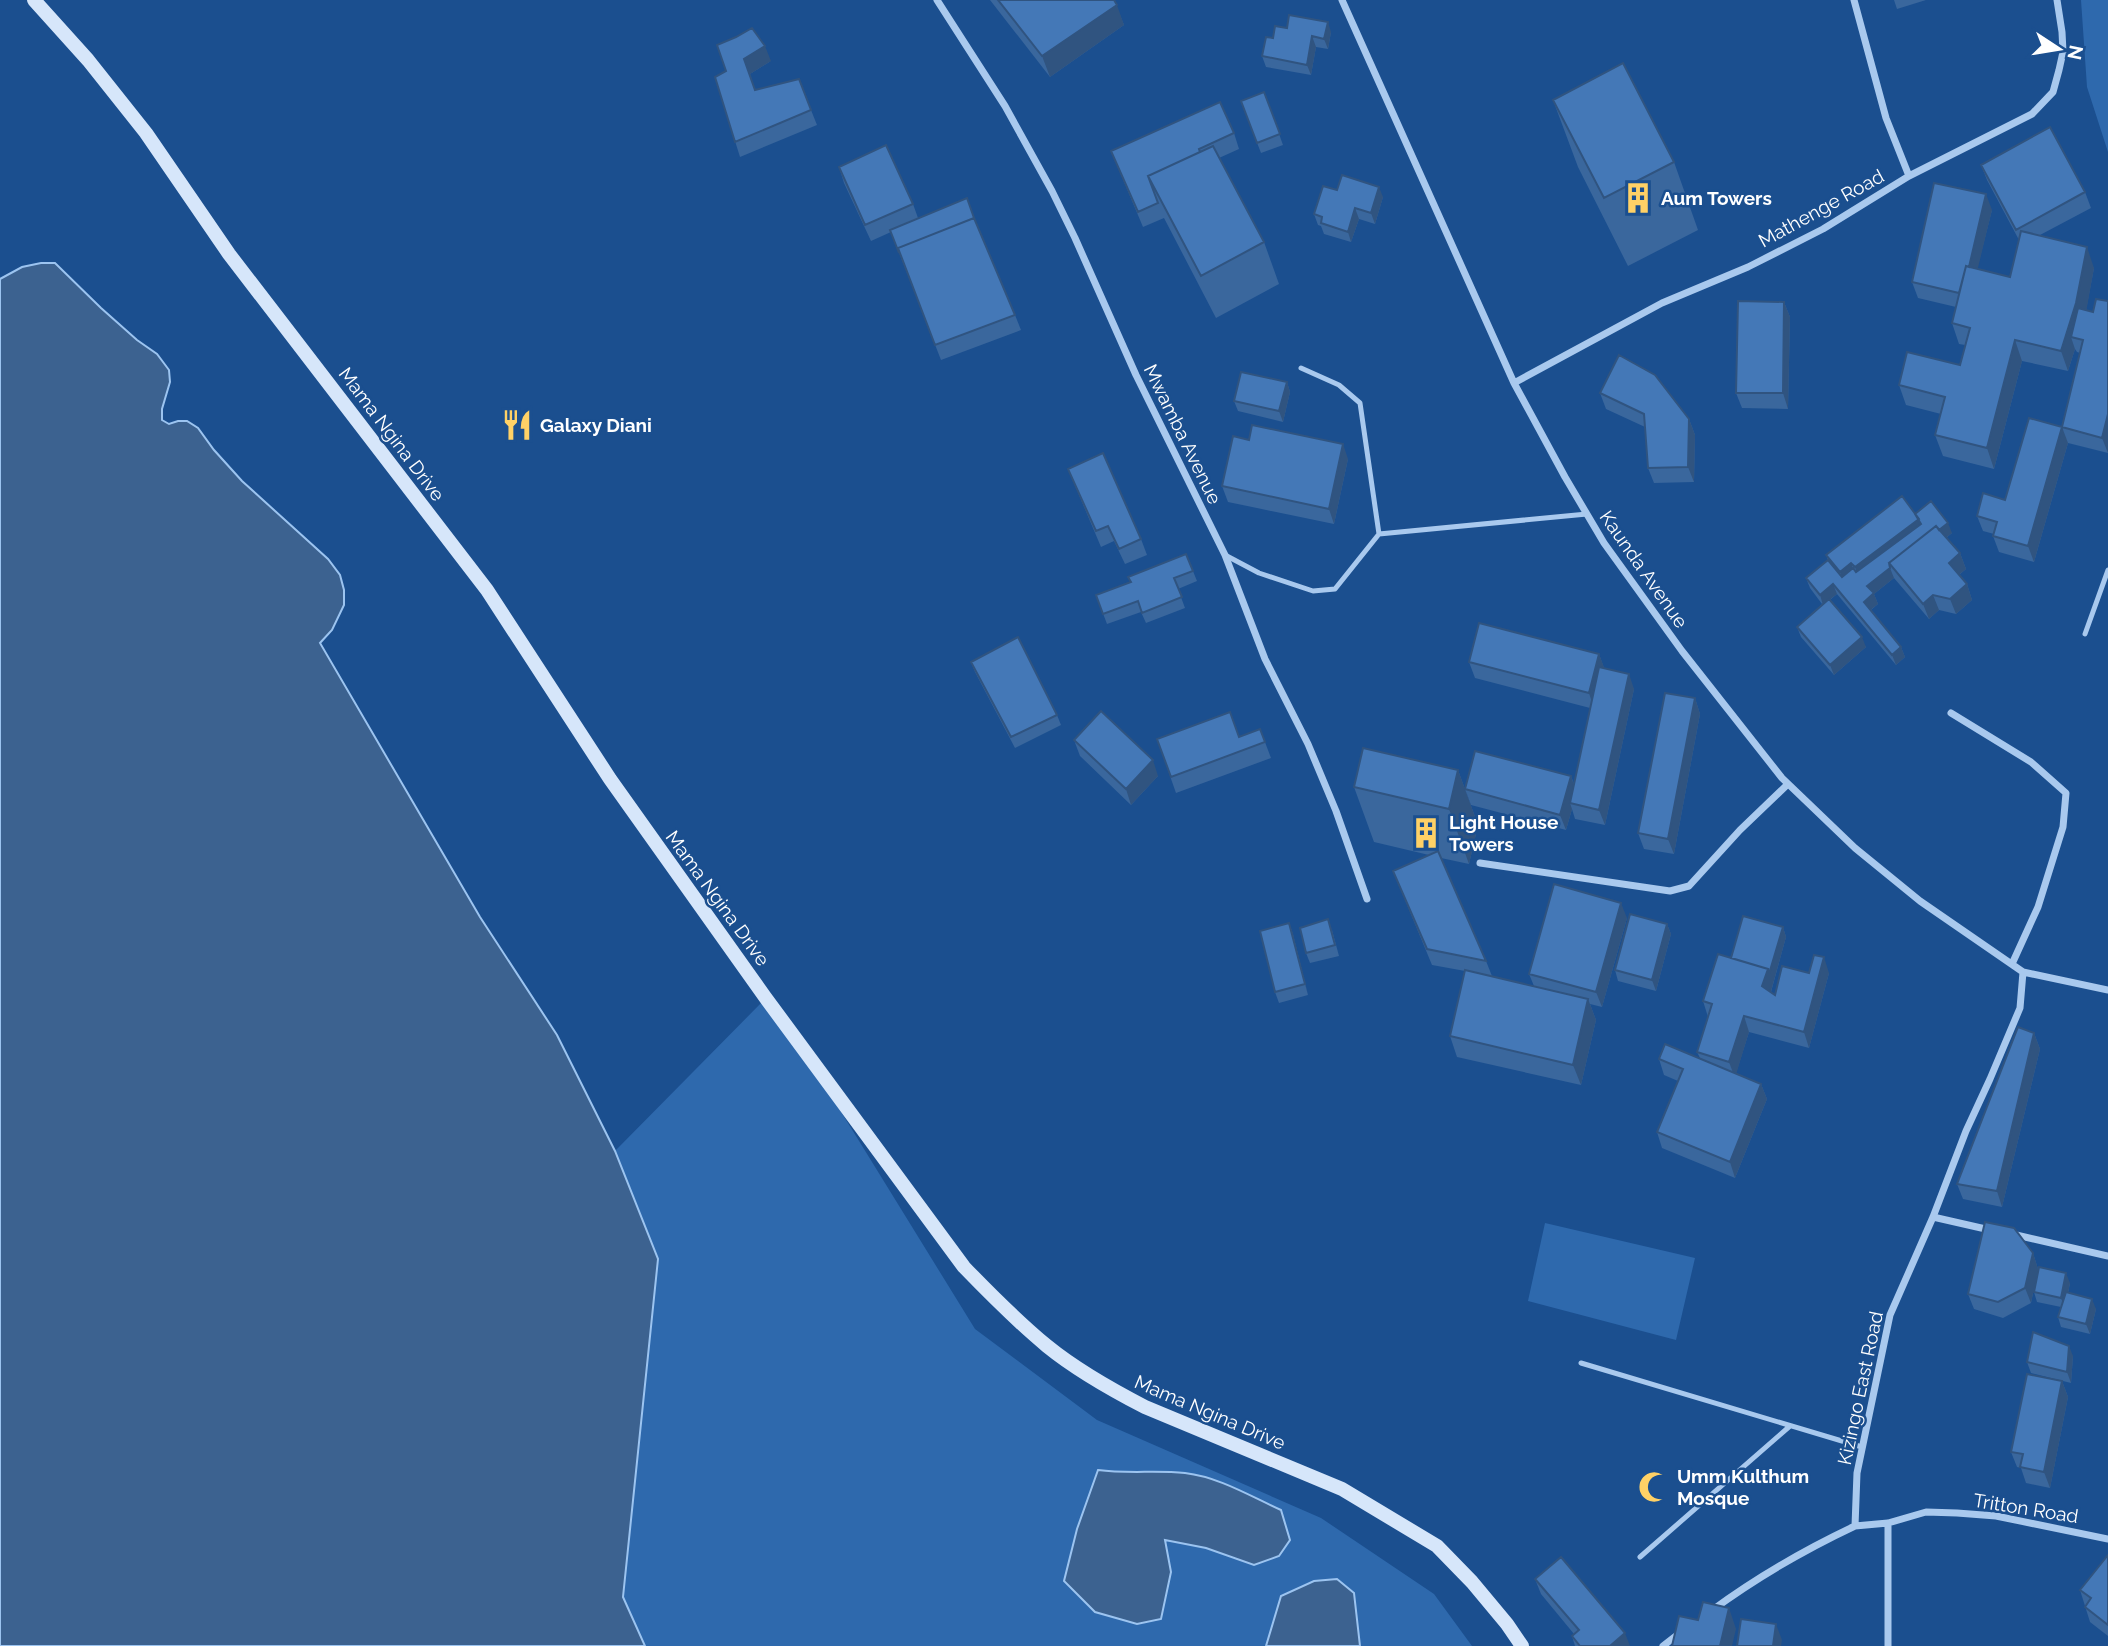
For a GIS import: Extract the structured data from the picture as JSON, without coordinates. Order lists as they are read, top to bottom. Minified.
{"streets":{"street":["Mathenge Road","Mama Ngina Drive","Mwamba Avenue","Kaunda Avenue","Kizingo East Road","Tritton Road"]},"crossings":[["Mathenge Road","Kaunda Avenue"],["Kaunda Avenue","Kizingo East Road"],["Kizingo East Road","Tritton Road"]],"places":{"building":["Aum Towers","Light House Towers"],"restaurant":["Galaxy Diani"],"mosque":["Umm Kulthum Mosque"]},"north":"right"}
